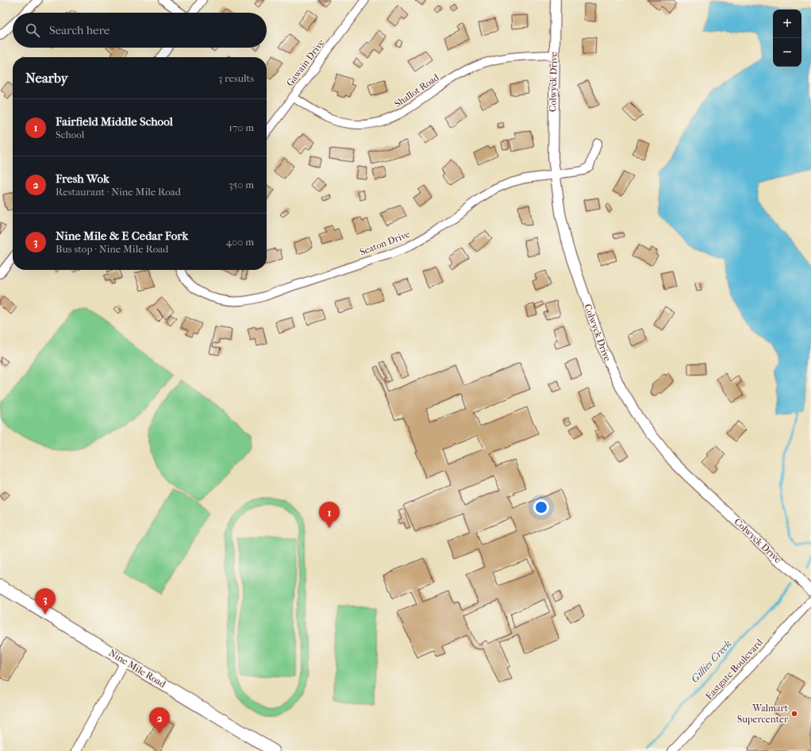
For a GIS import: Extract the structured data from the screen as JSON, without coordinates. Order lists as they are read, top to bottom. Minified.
{"streets":{"main road":["Nine Mile Road"],"street":["Gawain Drive","Colwyck Drive","Shallot Road","Seaton Drive","Eastgate Boulevard"]},"crossings":[["Gawain Drive","Shallot Road"],["Colwyck Drive","Shallot Road"],["Colwyck Drive","Seaton Drive"]],"water":["Gillies Creek"],"places":["Walmart Supercenter"],"page":{"map_buttons":["+","−"],"search":"Search here","heading":["Nearby","3 results"],"list":[{"mark":"1","name":"Fairfield Middle School","note":"School","value":"170 m"},{"mark":"2","name":"Fresh Wok","note":"Restaurant · Nine Mile Road","value":"350 m"},{"mark":"3","name":"Nine Mile & E Cedar Fork","note":"Bus stop · Nine Mile Road","value":"400 m"}],"pins":["1","3","2"]}}
